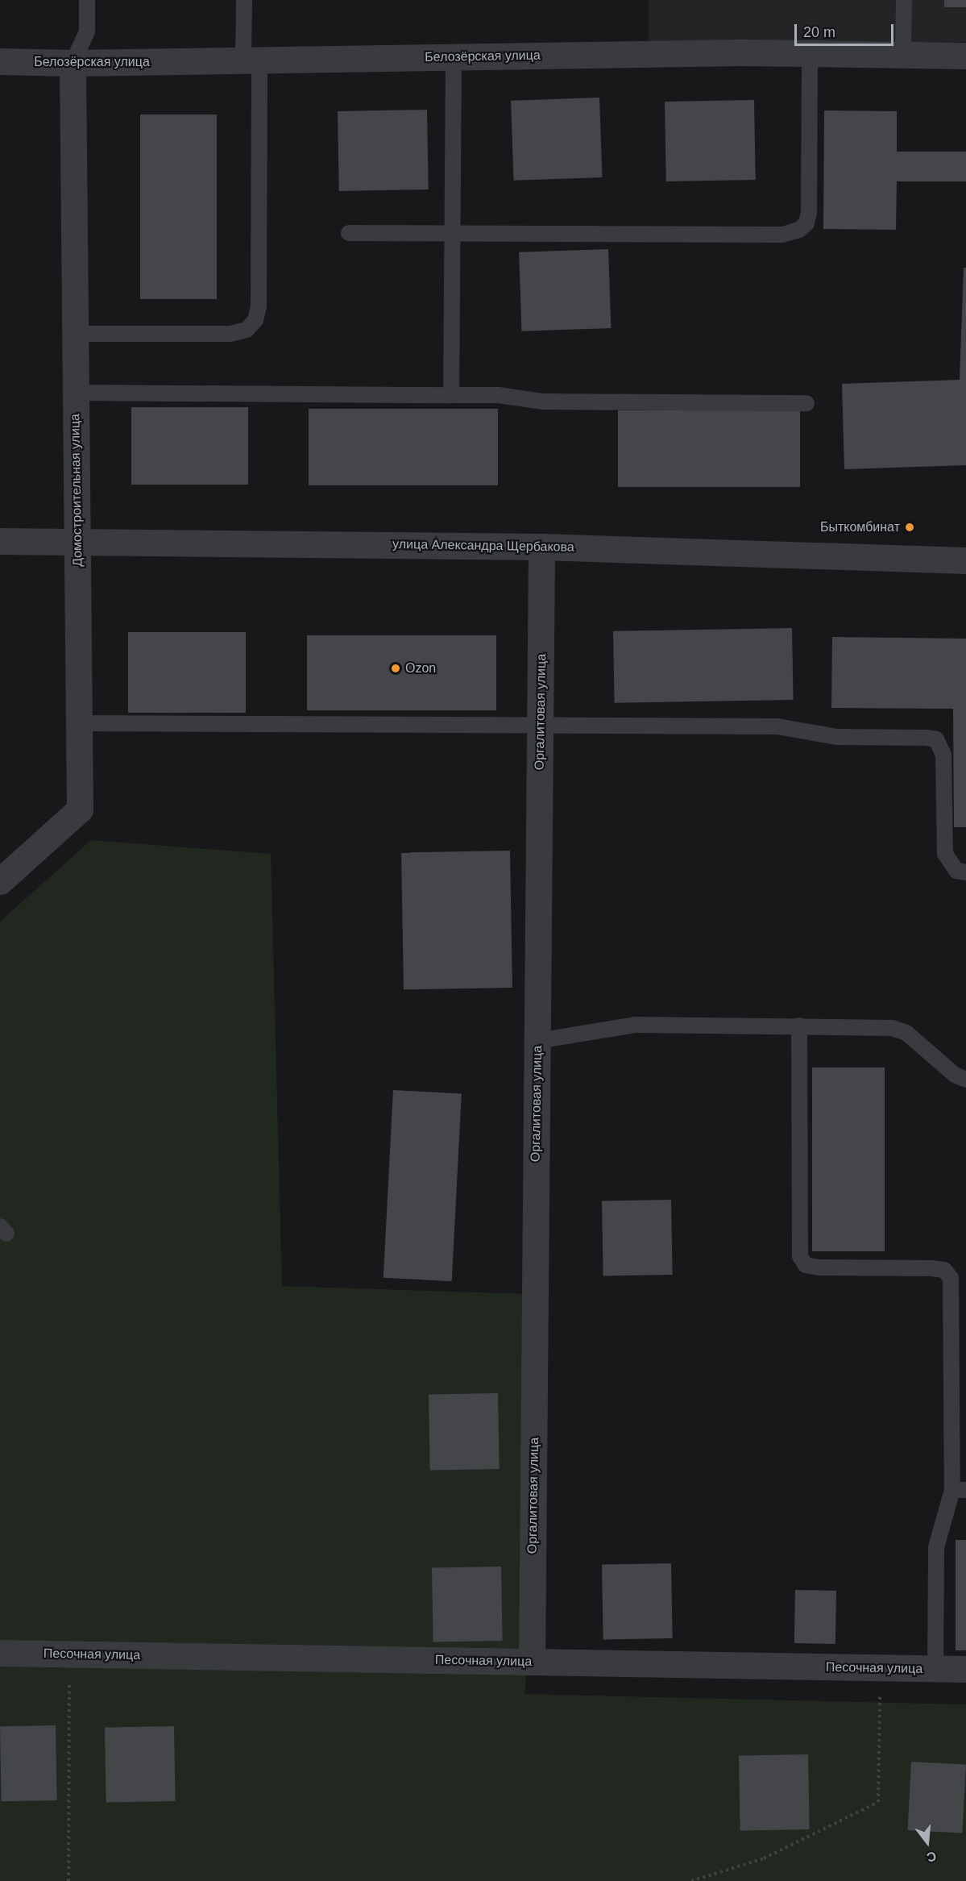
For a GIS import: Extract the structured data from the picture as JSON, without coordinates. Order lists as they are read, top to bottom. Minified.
{"streets":{"street":["Белозёрская улица","Домостроительная улица","улица Александра Щербакова","Оргалитовая улица","Песочная улица"]},"crossings":[["Белозёрская улица","Домостроительная улица"],["Домостроительная улица","улица Александра Щербакова"],["улица Александра Щербакова","Оргалитовая улица"],["Оргалитовая улица","Песочная улица"]],"places":["Быткомбинат","Ozon"],"scale_bar":"20 m","north":"bottom"}
